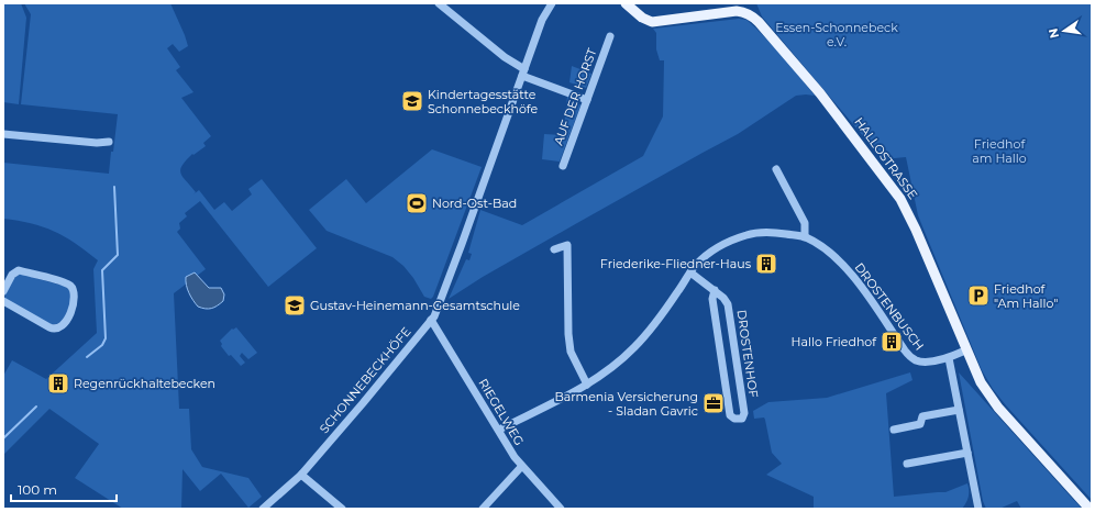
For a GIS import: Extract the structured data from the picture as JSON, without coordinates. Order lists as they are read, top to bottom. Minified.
{"streets":{"main road":["HALLOSTRASSE"],"street":["AUF DER HORST","DROSTENBUSCH","DROSTENHOF","SCHONNEBECKHÖFE","RIEGELWEG"]},"crossings":[["HALLOSTRASSE","DROSTENBUSCH"],["DROSTENBUSCH","DROSTENHOF"],["DROSTENBUSCH","RIEGELWEG"],["SCHONNEBECKHÖFE","RIEGELWEG"]],"parks":["Essen-Schonnebeck e.V.","Friedhof am Hallo"],"places":{"school or university":["Kindertagesstätte Schonnebeckhöfe","Gustav-Heinemann-Gesamtschule"],"sports":["Nord-Ost-Bad"],"building":["Friederike-Fliedner-Haus","Hallo Friedhof","Regenrückhaltebecken"],"parking":["Friedhof \"Am Hallo\""],"office":["Barmenia Versicherung - Sladan Gavric"]},"scale_bar":"100 m","north":"left"}
